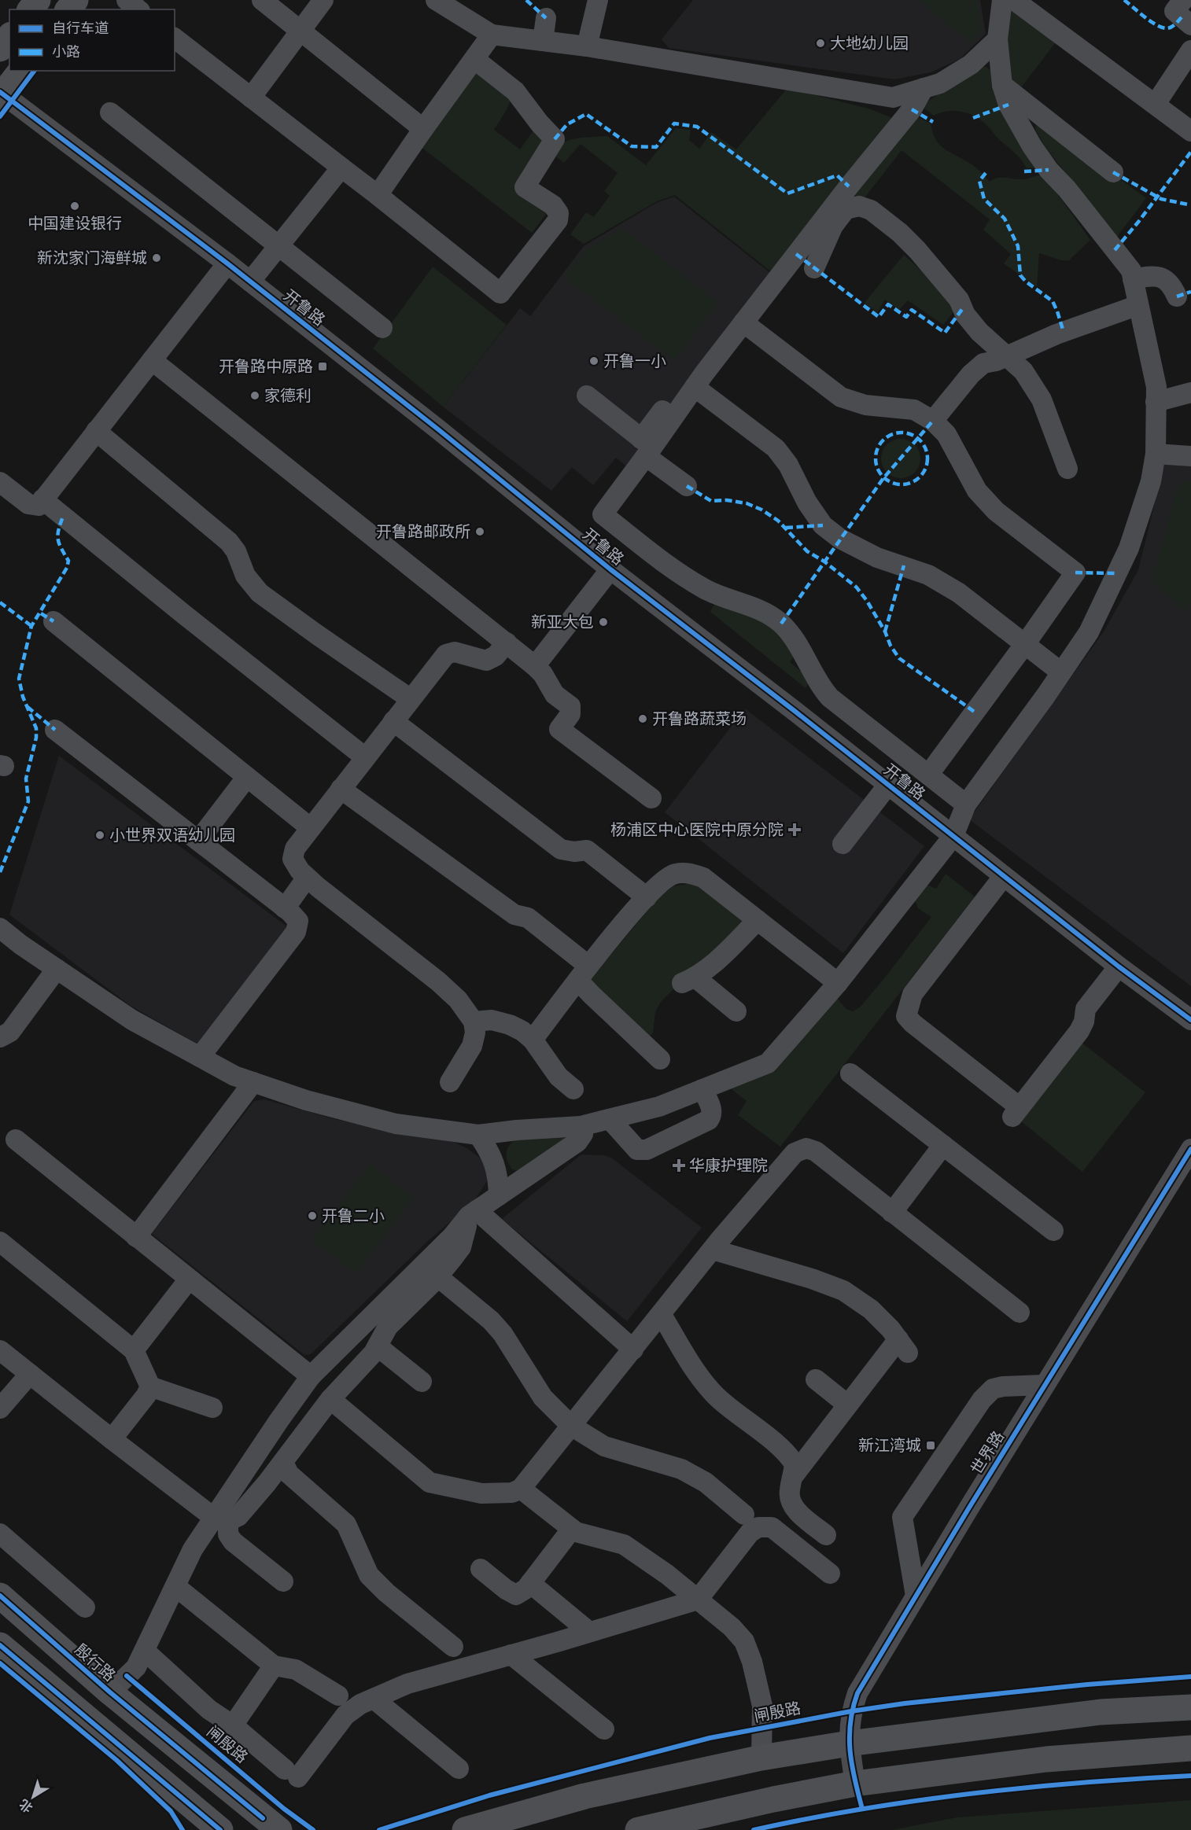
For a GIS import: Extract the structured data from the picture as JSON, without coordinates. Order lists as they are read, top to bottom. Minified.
{"streets":{"main road":["殷行路"],"street":["开鲁路","世界路"],"cycle path":["闸殷路"]},"places":{"other":["大地幼儿园","中国建设银行","新沈家门海鲜城","开鲁一小","家德利","开鲁路邮政所","新亚大包","开鲁路蔬菜场","小世界双语幼儿园","开鲁二小"],"transit":["开鲁路中原路","新江湾城"],"health":["杨浦区中心医院中原分院","华康护理院"]},"legend":["自行车道","小路"],"north":"bottom left"}
